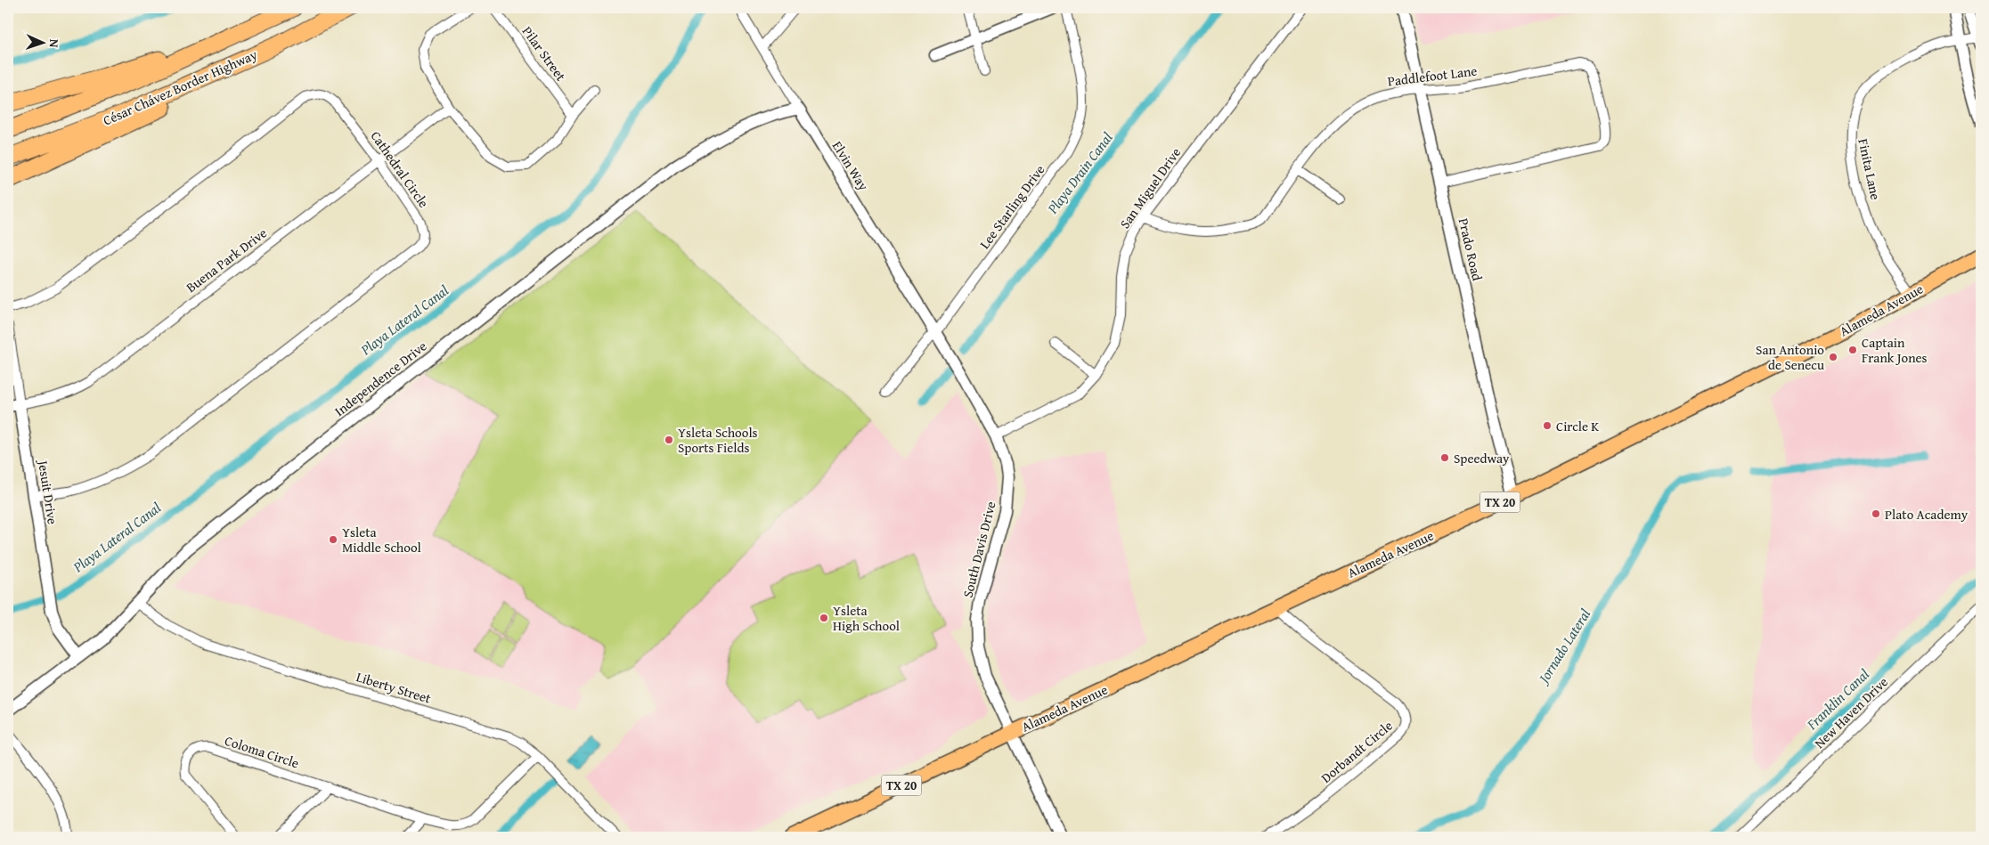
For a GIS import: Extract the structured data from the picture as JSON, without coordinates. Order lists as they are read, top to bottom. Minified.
{"streets":{"highway":["César Chávez Border Highway"],"main road":["Alameda Avenue","TX 20"],"street":["Pilar Street","Paddlefoot Lane","Elvin Way","Cathedral Circle","Finita Lane","San Miguel Drive","Lee Starling Drive","Prado Road","Buena Park Drive","Independence Drive","Jesuit Drive","South Davis Drive","Liberty Street","New Haven Drive","Coloma Circle","Dorbandt Circle"]},"crossings":[["Paddlefoot Lane","San Miguel Drive"],["Paddlefoot Lane","Prado Road"],["Elvin Way","Lee Starling Drive"],["Elvin Way","Independence Drive"],["Elvin Way","South Davis Drive"],["Cathedral Circle","Buena Park Drive"],["Cathedral Circle","Jesuit Drive"],["Finita Lane","Alameda Avenue"],["San Miguel Drive","South Davis Drive"],["Lee Starling Drive","South Davis Drive"],["Prado Road","Alameda Avenue"],["Buena Park Drive","Jesuit Drive"],["Alameda Avenue","South Davis Drive"],["Alameda Avenue","Dorbandt Circle"],["Independence Drive","Jesuit Drive"],["Independence Drive","Liberty Street"],["Liberty Street","Coloma Circle"]],"water":["Playa Drain Canal","Playa Lateral Canal","Jornado Lateral","Franklin Canal"],"places":["Captain Frank Jones","San Antonio de Senecu","Circle K","Ysleta Schools Sports Fields","Speedway","Plato Academy","Ysleta Middle School","Ysleta High School"],"north":"right"}
